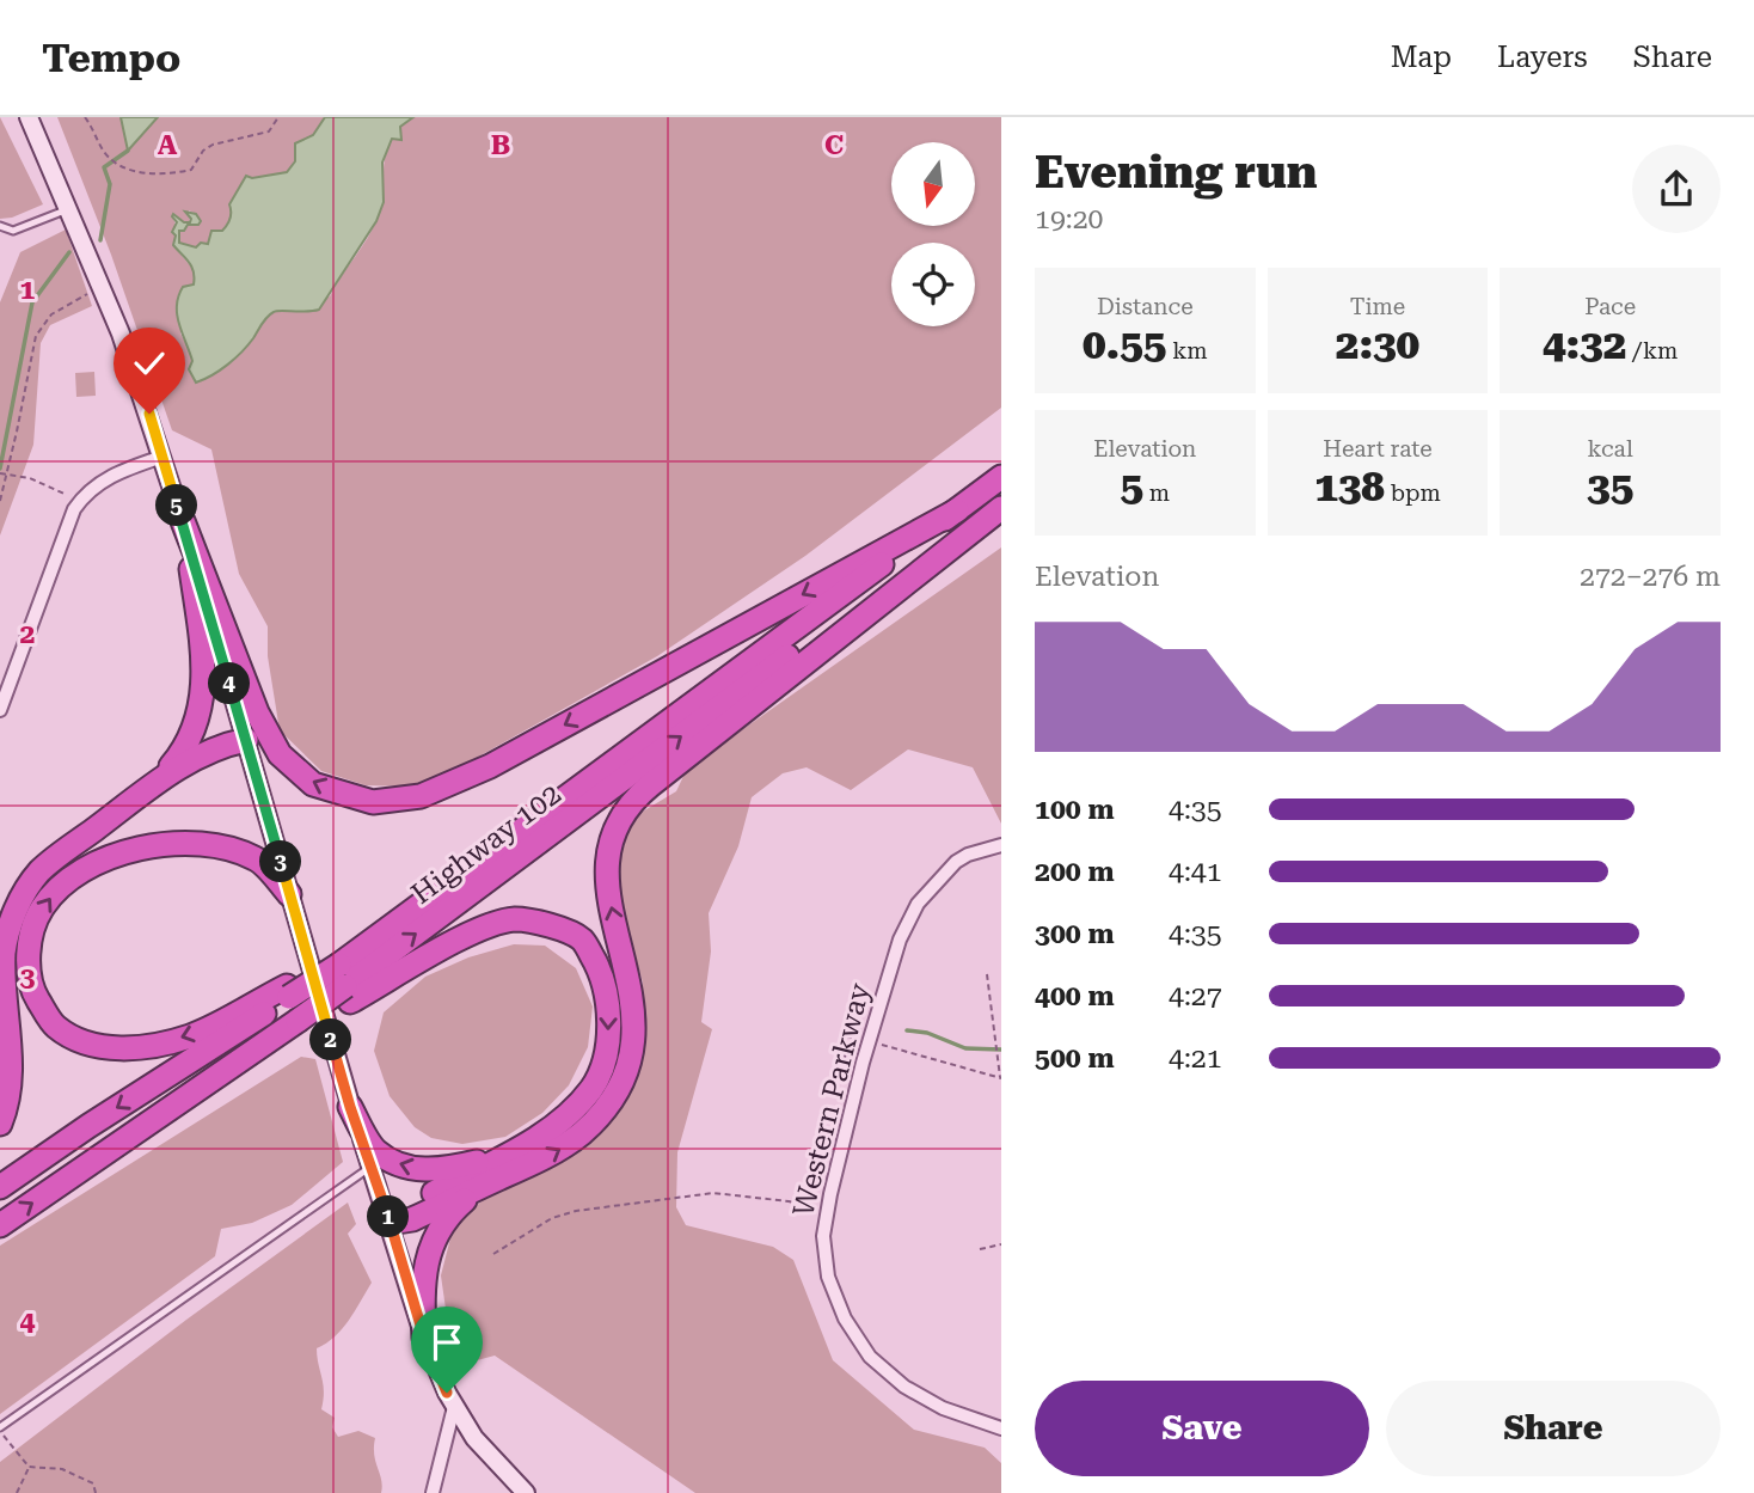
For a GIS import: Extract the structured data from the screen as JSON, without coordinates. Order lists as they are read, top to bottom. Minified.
{"streets":{"highway":["Highway 102"],"street":["Western Parkway"]},"north":"bottom","page":{"header":"Tempo","nav":["Map","Layers","Share"],"heading":["Evening run","19:20"],"stats":[["Distance","0.55 km"],["Time","2:30"],["Pace","4:32 /km"],["Elevation","5 m"],["Heart rate","138 bpm"],["kcal","35"]],"pins":["5","4","3","2","1"],"chart":["Elevation","272–276 m"],"list":[{"name":"100 m","note":"4:35"},{"name":"200 m","note":"4:41"},{"name":"300 m","note":"4:35"},{"name":"400 m","note":"4:27"},{"name":"500 m","note":"4:21"}],"buttons":["Save","Share"]},"grid":{"columns":["A","B","C"],"rows":["1","2","3","4"]}}
